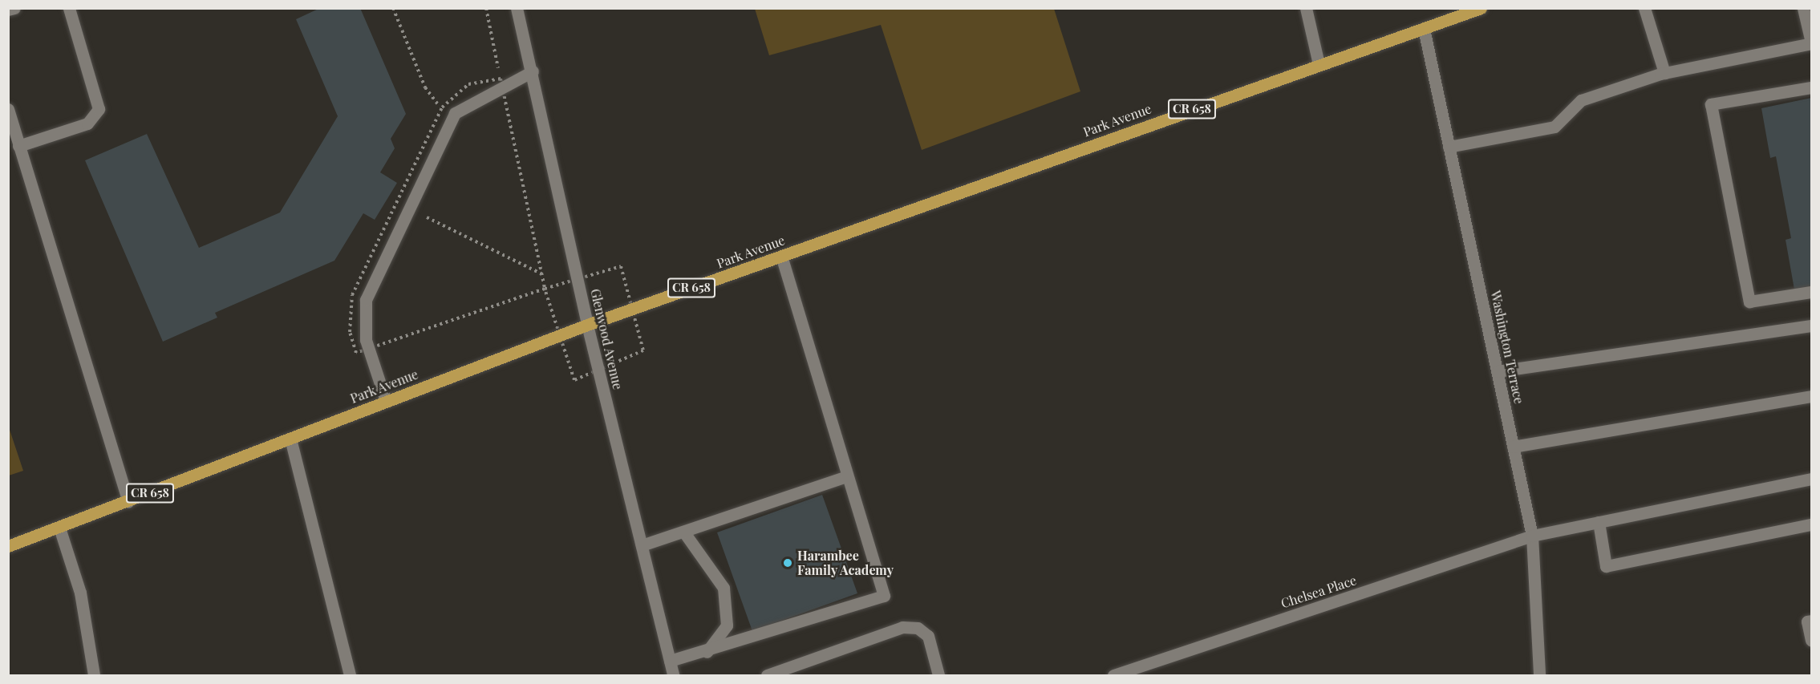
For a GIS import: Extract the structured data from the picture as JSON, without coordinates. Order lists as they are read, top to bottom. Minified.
{"streets":{"main road":["CR 658","Park Avenue"],"street":["Glenwood Avenue","Washington Terrace","Chelsea Place"]},"crossings":[["Park Avenue","Glenwood Avenue"],["Park Avenue","Washington Terrace"],["Washington Terrace","Chelsea Place"]],"places":["Harambee Family Academy"]}
